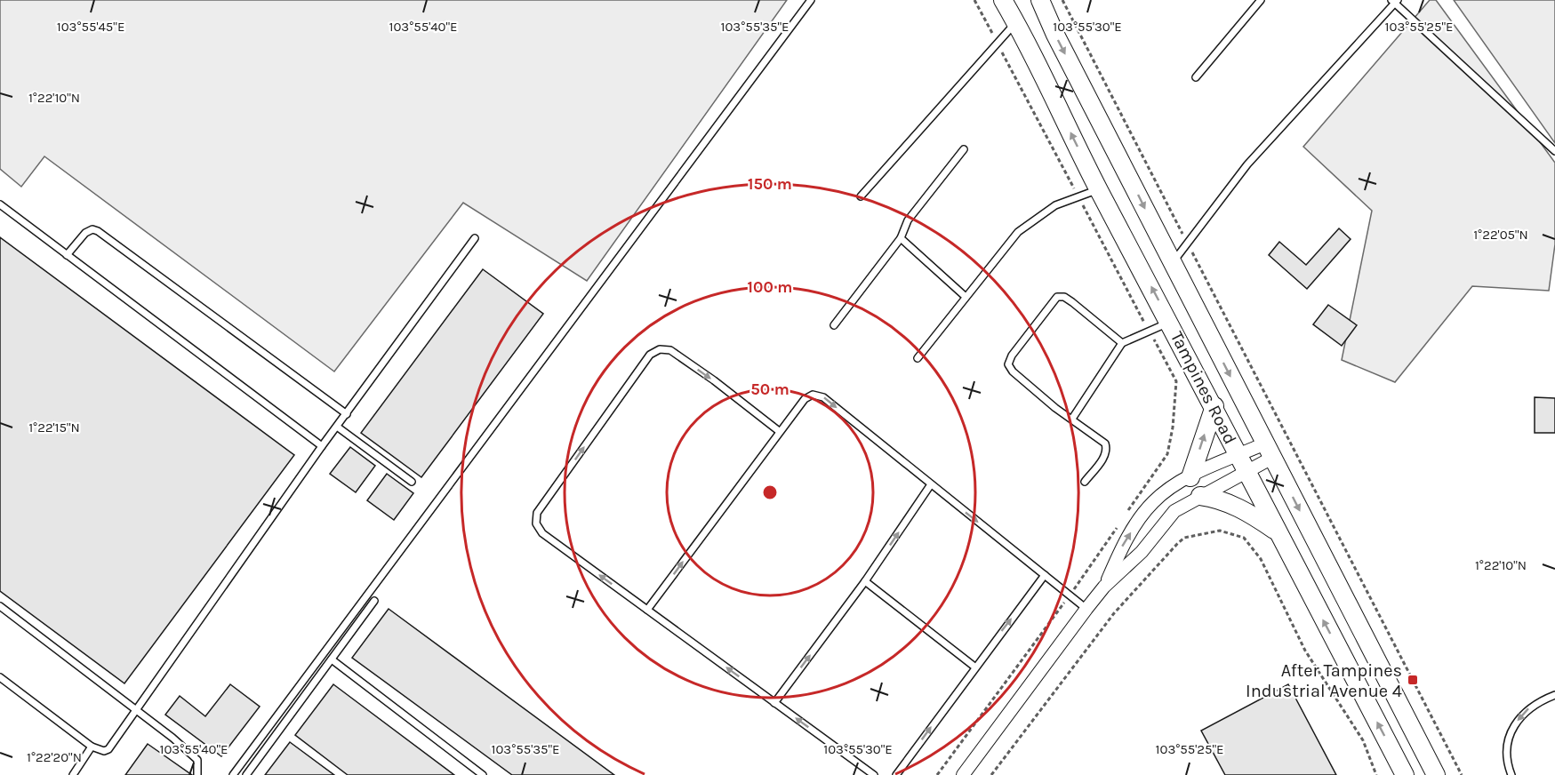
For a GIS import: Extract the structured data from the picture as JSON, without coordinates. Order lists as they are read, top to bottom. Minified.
{"streets":{"main road":["Tampines Road"]},"places":{"transit":["After Tampines Industrial Avenue 4"]},"coordinates":["103°55'45\"E","103°55'40\"E","103°55'35\"E","103°55'30\"E","103°55'25\"E","1°22'10\"N","1°22'05\"N","1°22'15\"N","1°22'20\"N"],"rings":["150 m","100 m","50 m"]}
